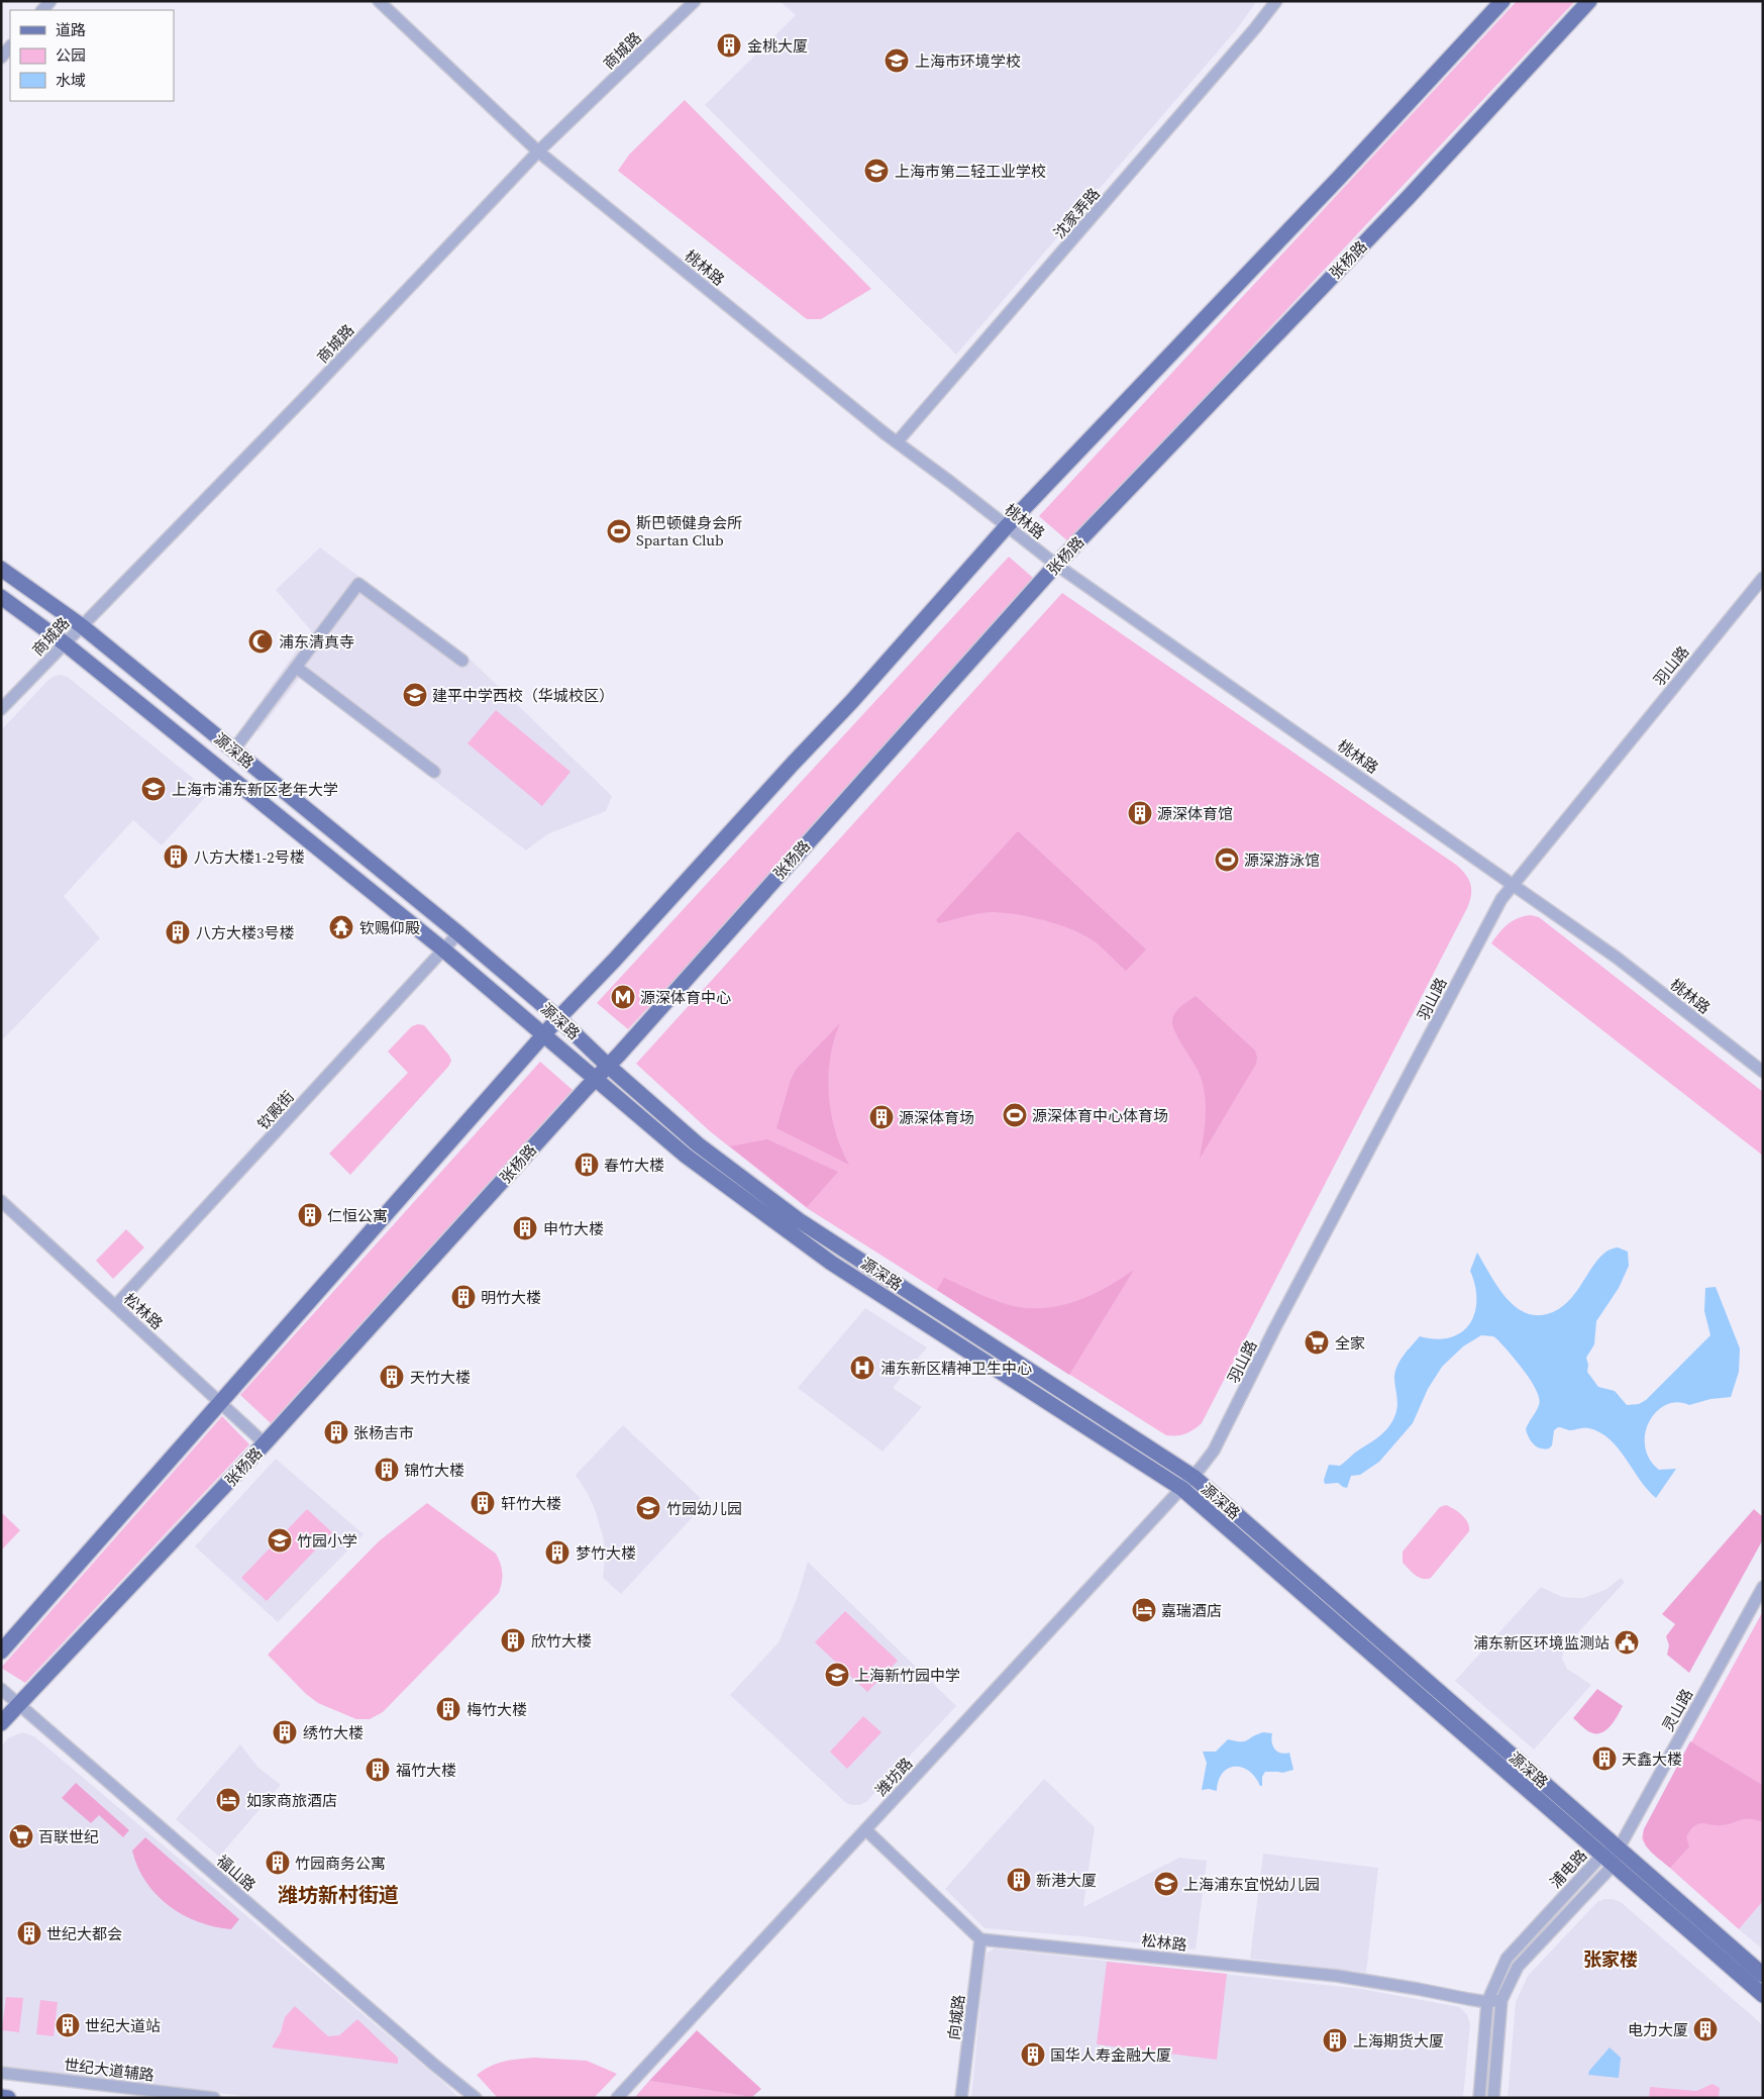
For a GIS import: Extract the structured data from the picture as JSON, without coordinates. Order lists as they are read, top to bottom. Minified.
{"streets":{"main road":["张杨路","源深路"],"street":["商城路","沈家弄路","桃林路","羽山路","钦殿街","松林路","灵山路","潍坊路","浦电路","福山路","向城路","世纪大道辅路"]},"crossings":[["商城路","桃林路"],["商城路","源深路"],["沈家弄路","桃林路"],["张杨路","桃林路"],["张杨路","源深路"],["张杨路","松林路"],["张杨路","福山路"],["桃林路","羽山路"],["羽山路","源深路"],["羽山路","潍坊路"],["源深路","钦殿街"],["源深路","灵山路"],["源深路","潍坊路"],["源深路","浦电路"],["钦殿街","松林路"],["松林路","浦电路"],["松林路","向城路"],["灵山路","浦电路"]],"districts":["潍坊新村街道","张家楼"],"places":{"building":["金桃大厦","源深体育馆","八方大楼1-2号楼","八方大楼3号楼","源深体育场","春竹大楼","仁恒公寓","申竹大楼","明竹大楼","天竹大楼","张杨吉市","锦竹大楼","轩竹大楼","梦竹大楼","欣竹大楼","梅竹大楼","绣竹大楼","天鑫大楼","福竹大楼","竹园商务公寓","新港大厦","世纪大都会","世纪大道站","电力大厦","上海期货大厦","国华人寿金融大厦"],"school or university":["上海市环境学校","上海市第二轻工业学校","建平中学西校（华城校区）","上海市浦东新区老年大学","竹园幼儿园","竹园小学","上海新竹园中学","上海浦东宜悦幼儿园"],"sports":["斯巴顿健身会所 Spartan Club","源深游泳馆","源深体育中心体育场"],"mosque":["浦东清真寺"],"temple":["钦赐仰殿"],"metro station":["源深体育中心"],"supermarket":["全家","百联世纪"],"hospital":["浦东新区精神卫生中心"],"hotel":["嘉瑞酒店","如家商旅酒店"],"public building":["浦东新区环境监测站"]},"legend":["道路","公园","水域"]}
